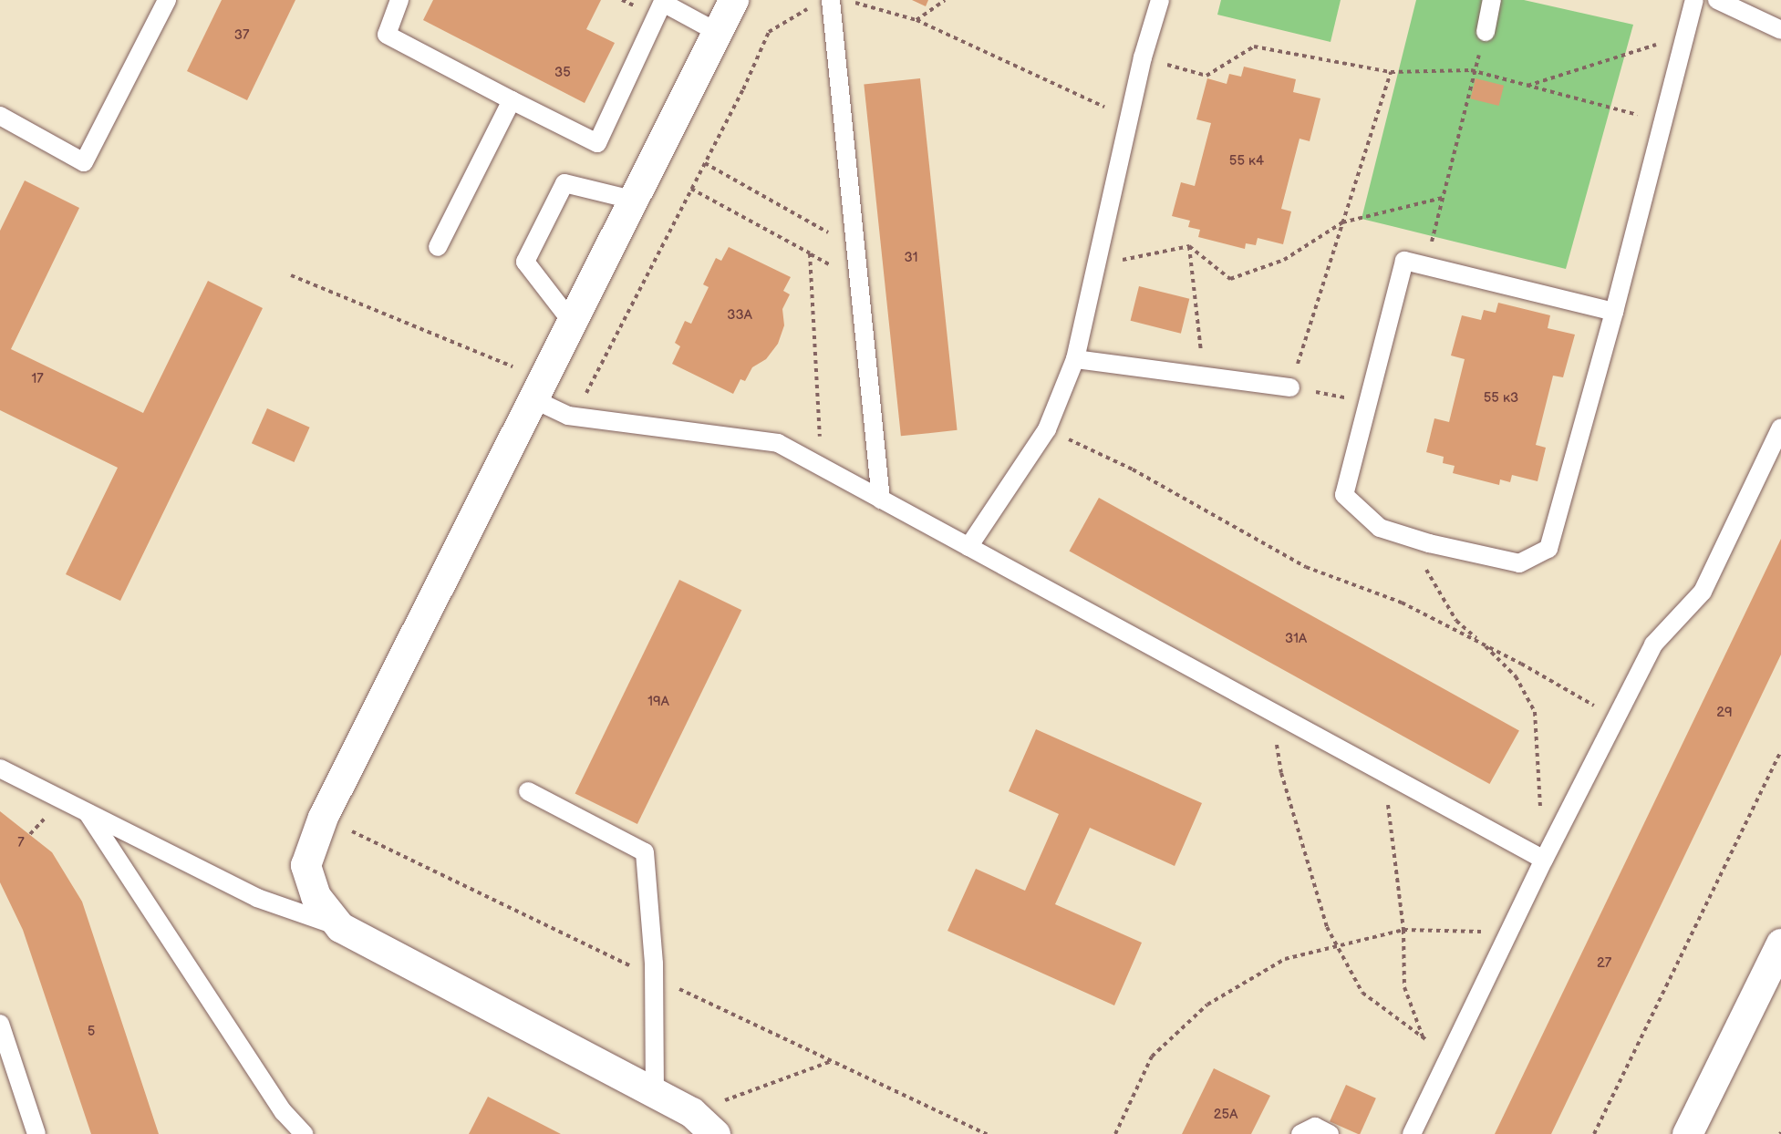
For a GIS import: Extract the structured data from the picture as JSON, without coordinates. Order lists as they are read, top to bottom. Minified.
{"house_numbers":["37","35","55 к4","31","33А","17","55 к3","31А","19А","29","7","27","5","25А"]}
